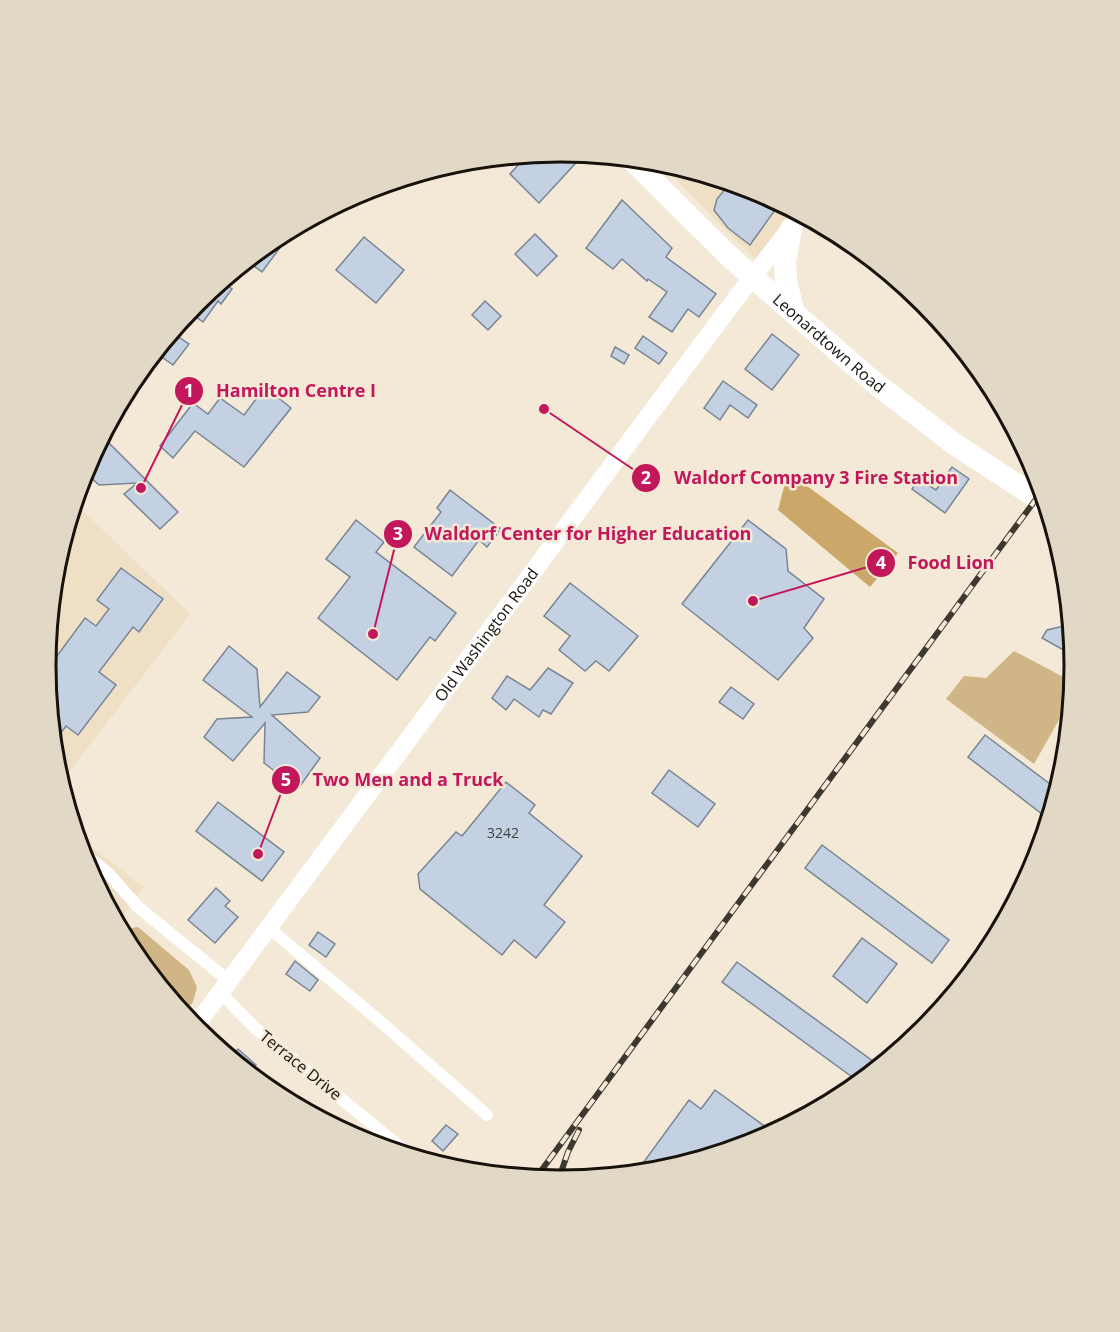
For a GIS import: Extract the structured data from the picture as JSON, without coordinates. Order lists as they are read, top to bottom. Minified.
{"streets":{"highway":["Leonardtown Road"],"main road":["Old Washington Road"],"street":["Terrace Drive"]},"crossings":[["Leonardtown Road","Old Washington Road"],["Old Washington Road","Terrace Drive"]],"places":["Waldorf Company 3 Fire Station","Hamilton Centre I","Food Lion","Waldorf Center for Higher Education","Two Men and a Truck"],"house_numbers":["3242"]}
